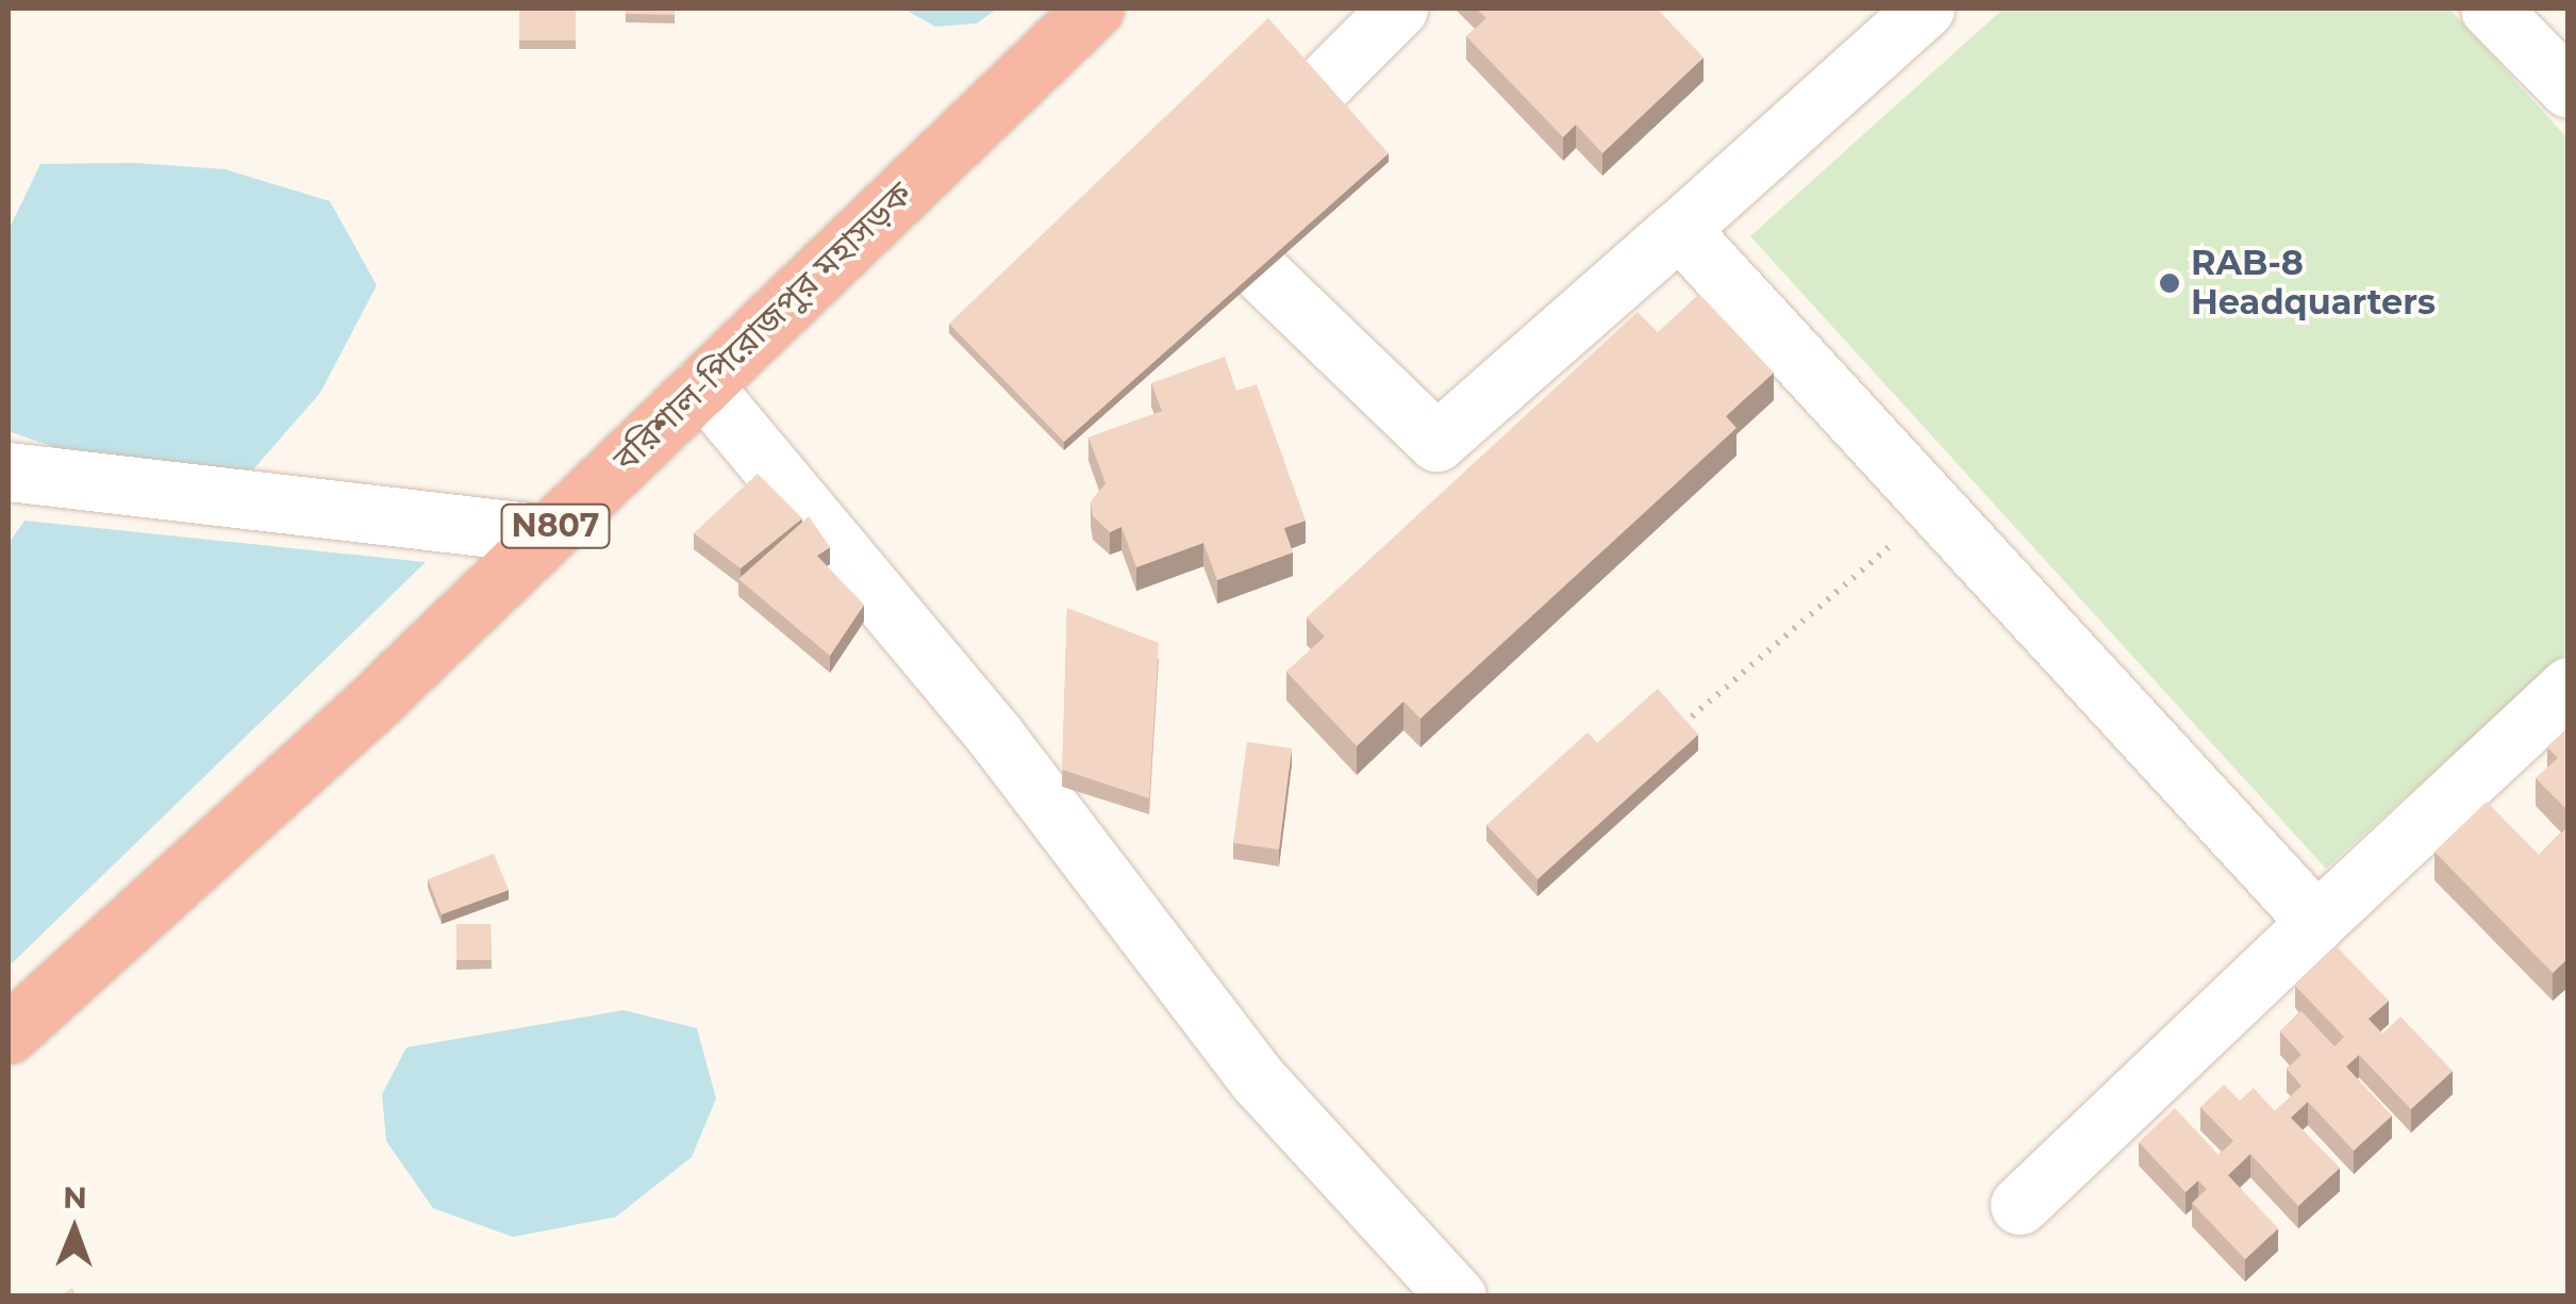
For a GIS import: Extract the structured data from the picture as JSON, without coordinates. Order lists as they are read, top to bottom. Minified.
{"streets":{"highway":["বরিশাল-পিরোজপুর মহাসড়ক","N807"]},"places":["RAB-8 Headquarters"],"north":"top"}
